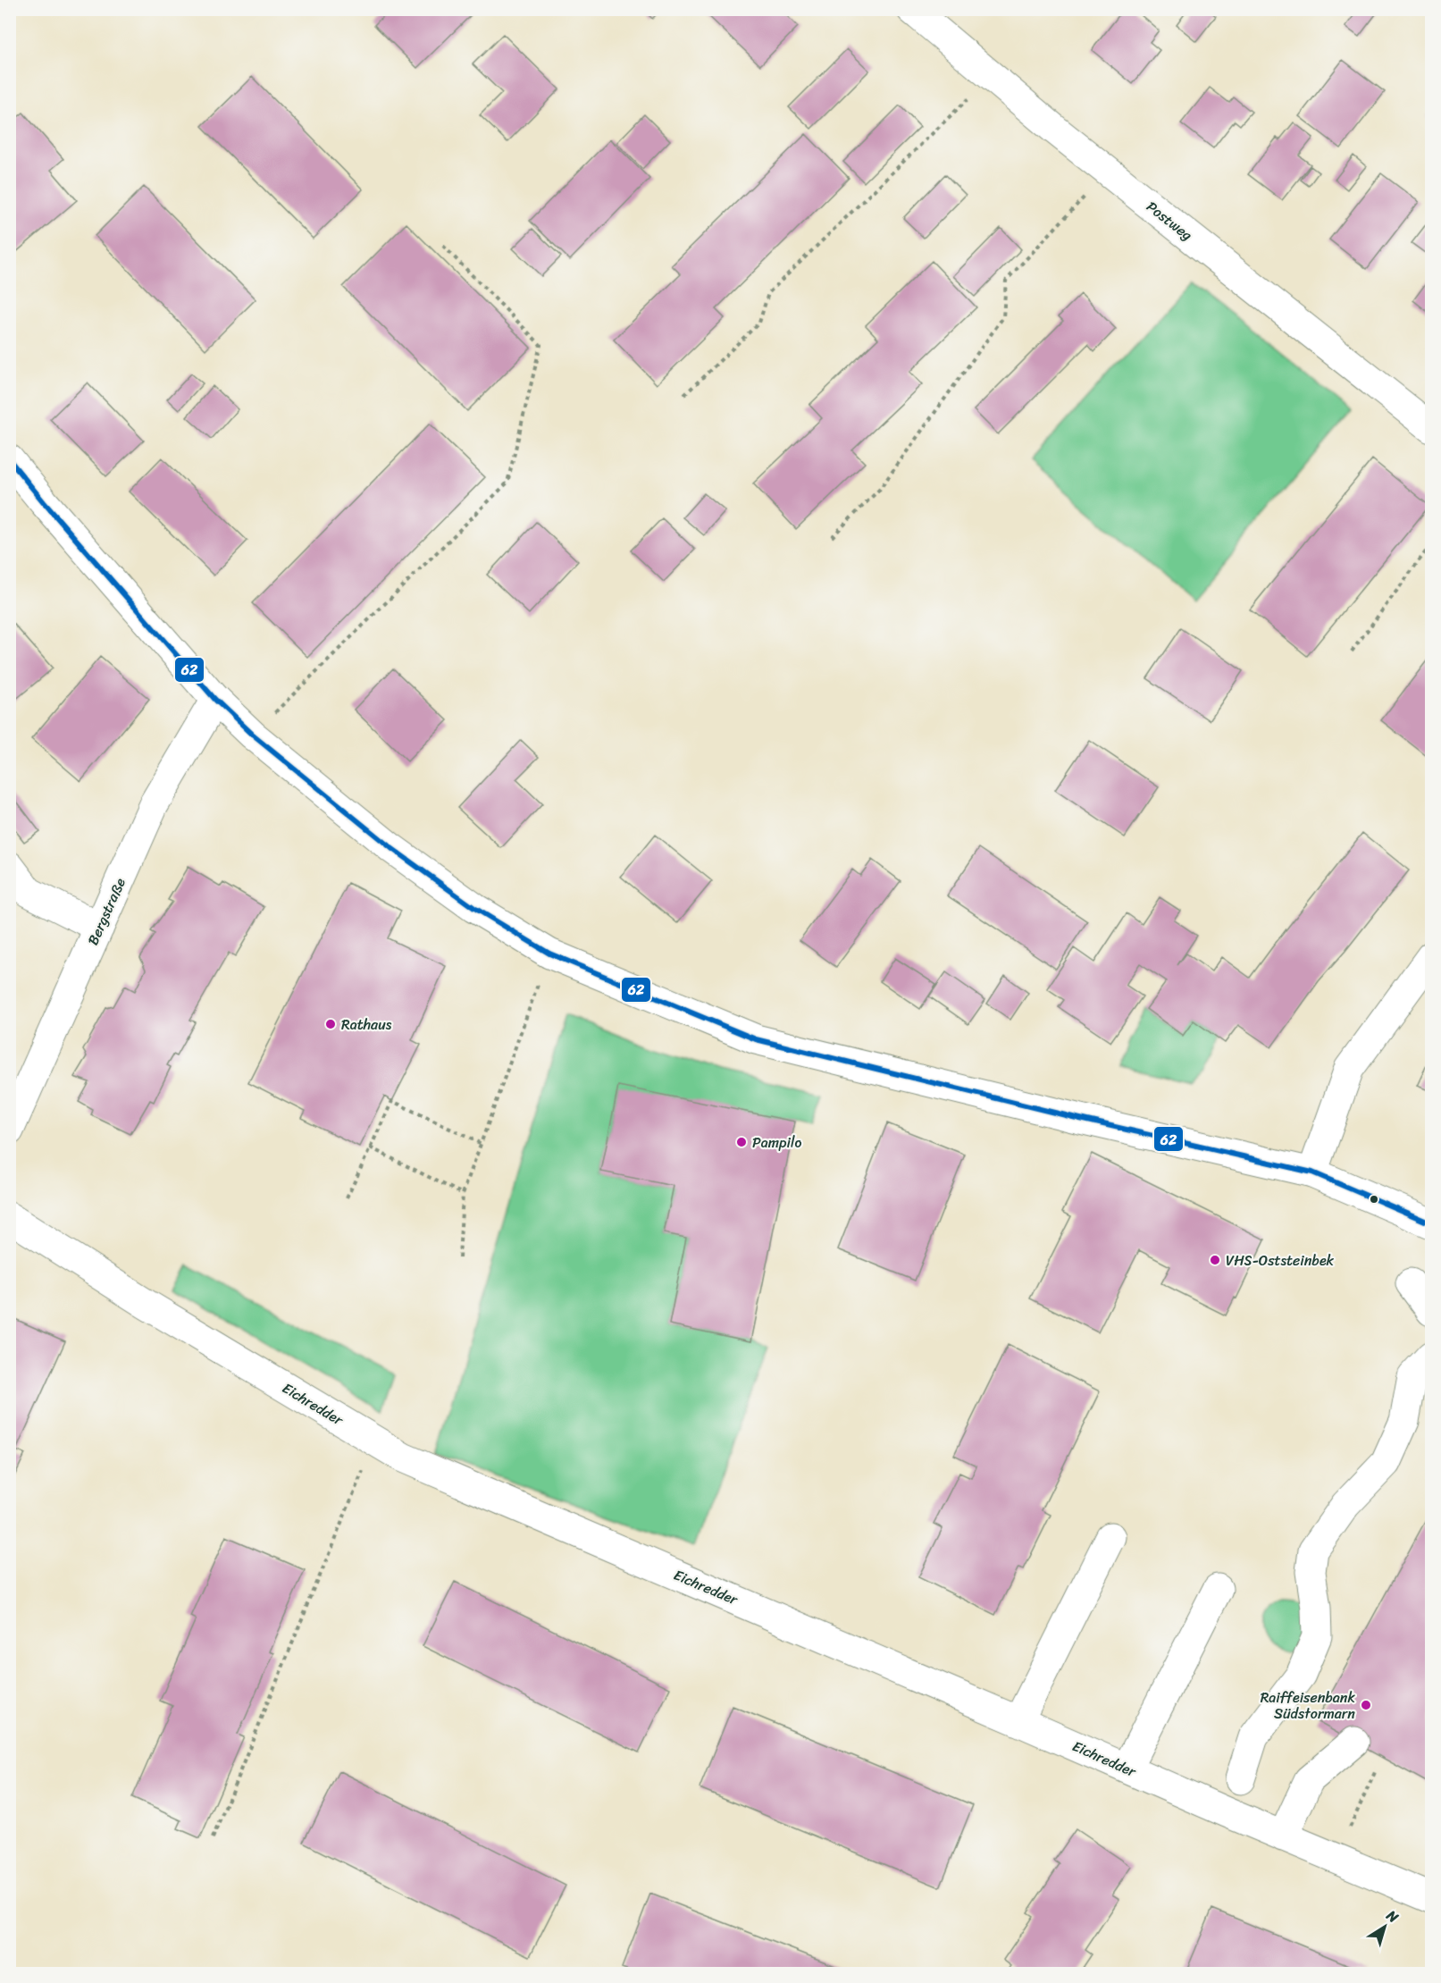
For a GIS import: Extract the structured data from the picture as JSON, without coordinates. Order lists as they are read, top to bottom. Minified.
{"streets":{"street":["Postweg","Bergstraße","Eichredder"]},"places":["Rathaus","Pampilo","VHS-Oststeinbek","Raiffeisenbank Südstormarn"],"lines":["transit line 62"],"north":"top right"}
